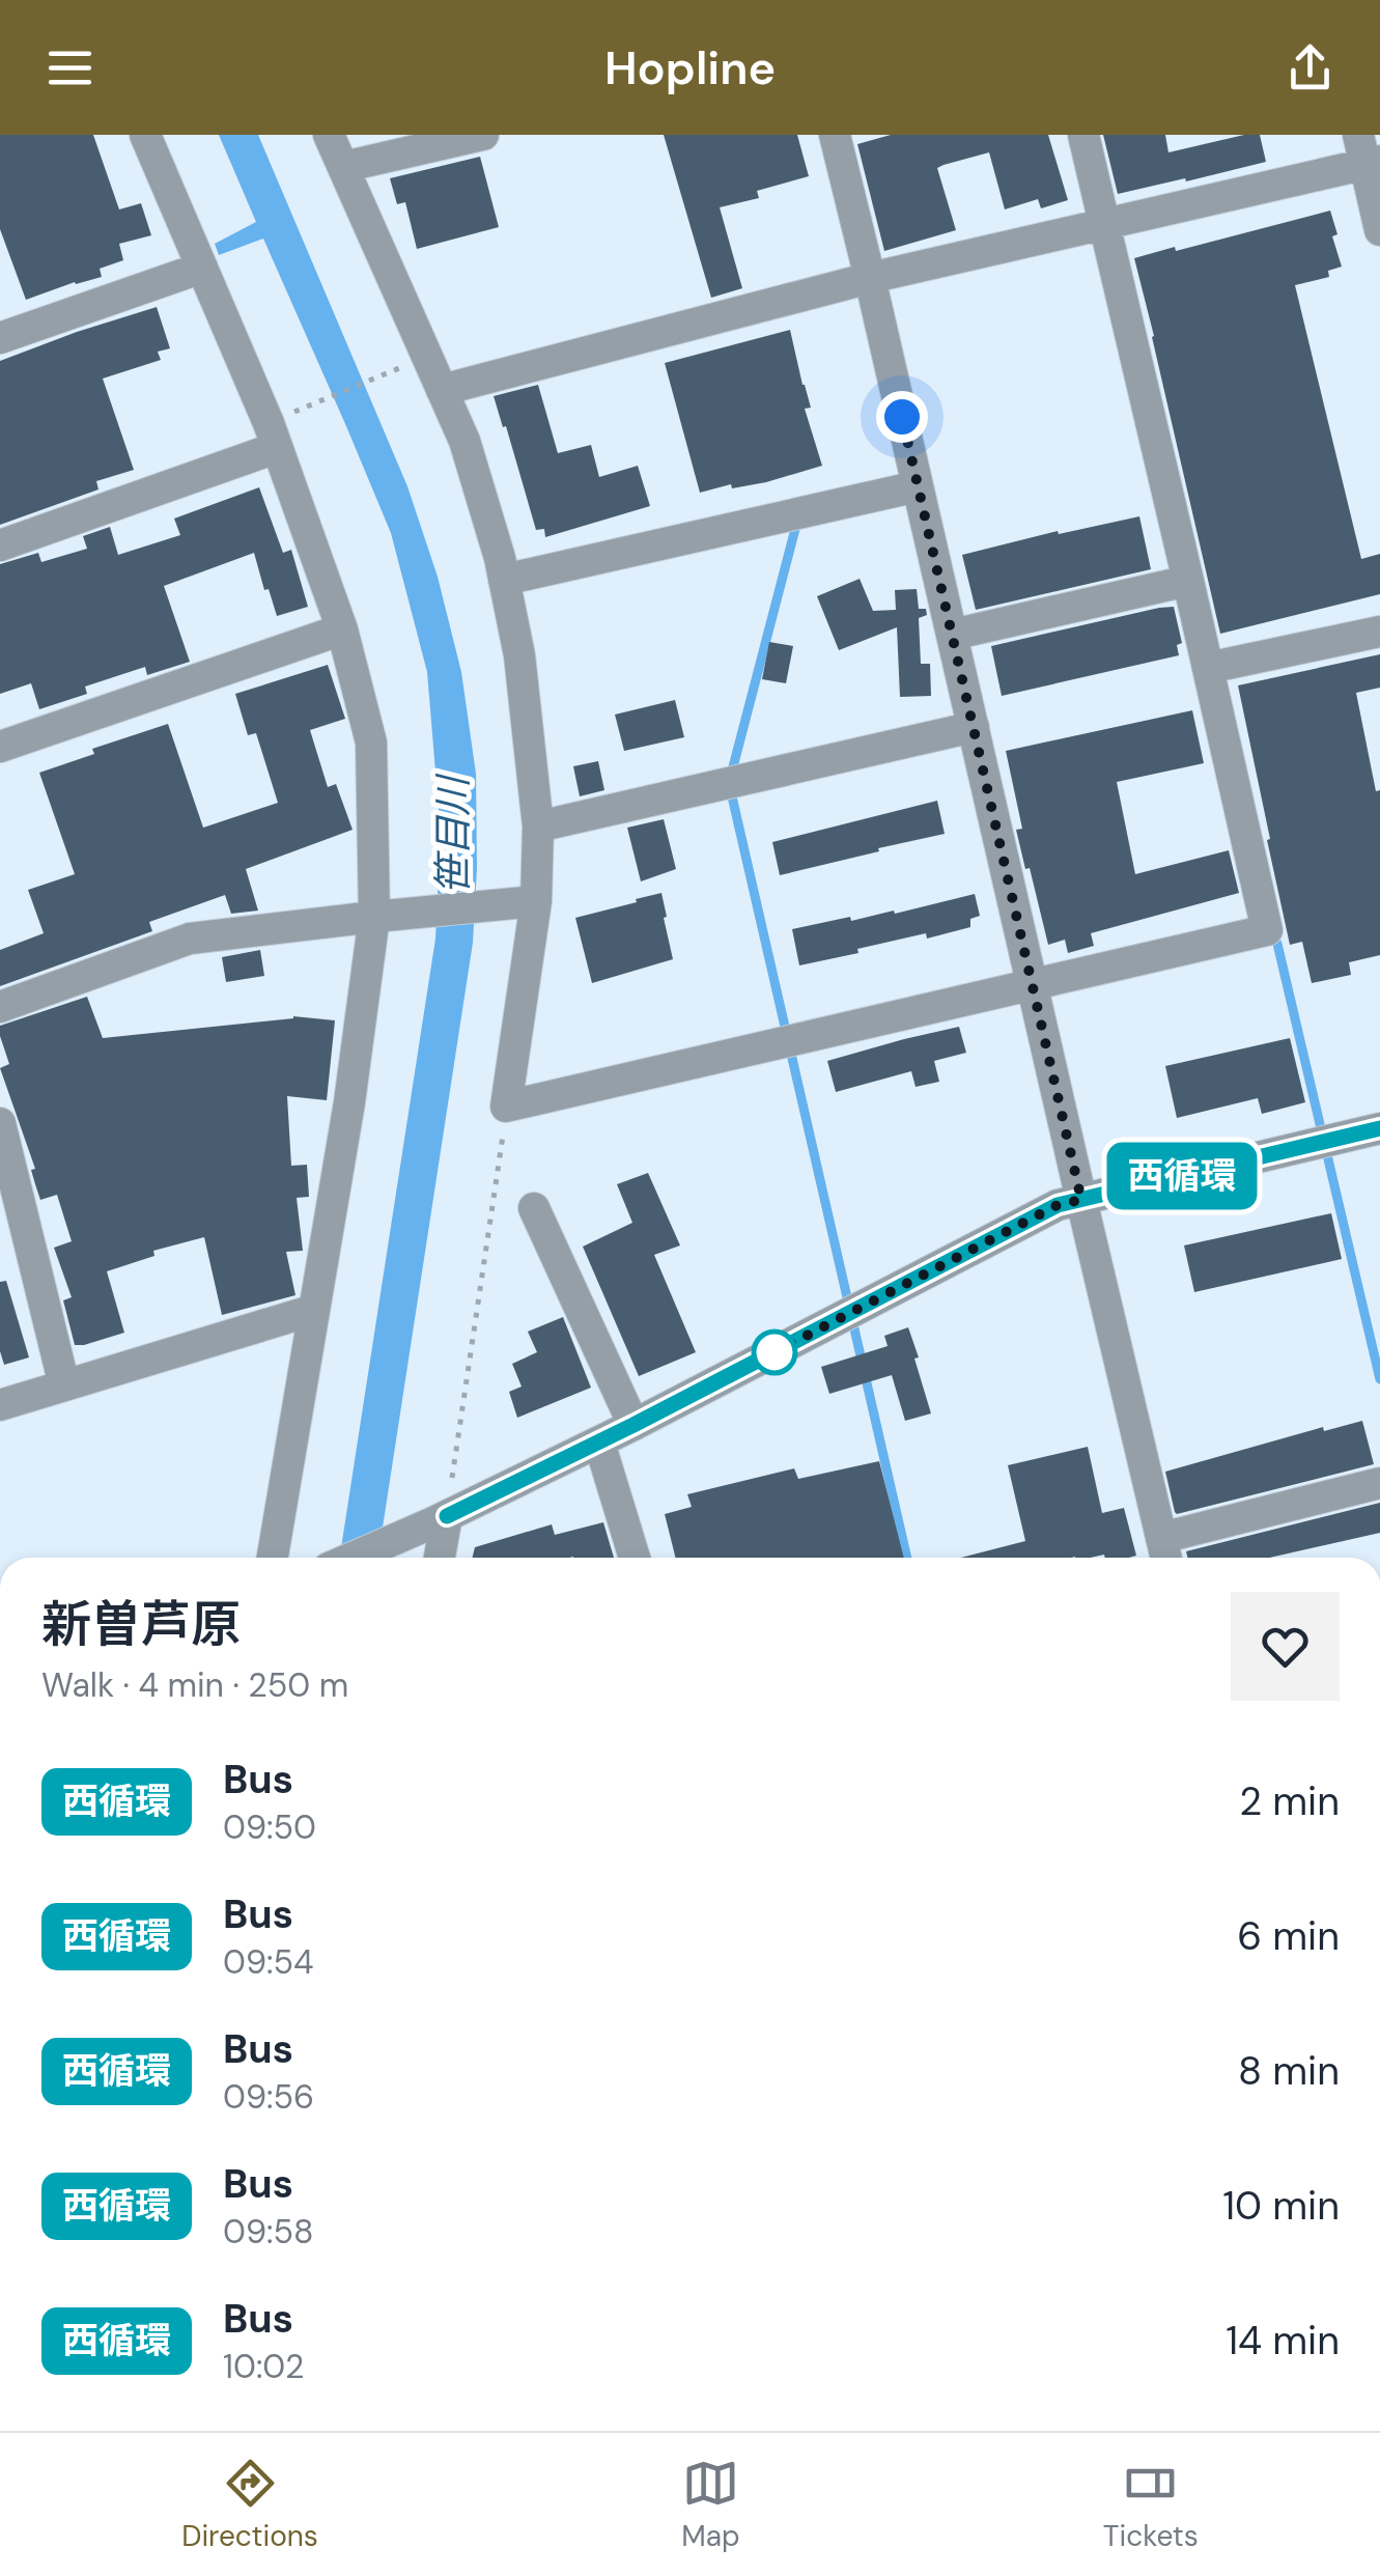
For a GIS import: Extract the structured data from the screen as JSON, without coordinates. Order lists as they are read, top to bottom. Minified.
{"water":["笹目川"],"lines":["bus line 西循環"],"page":{"header":"Hopline","on_map":"西循環","heading":["新曽芦原","Walk · 4 min · 250 m"],"list":[{"mark":"西循環","name":"Bus","note":"09:50","value":"2 min"},{"mark":"西循環","name":"Bus","note":"09:54","value":"6 min"},{"mark":"西循環","name":"Bus","note":"09:56","value":"8 min"},{"mark":"西循環","name":"Bus","note":"09:58","value":"10 min"},{"mark":"西循環","name":"Bus","note":"10:02","value":"14 min"}],"tabs":["Directions","Map","Tickets"]}}
